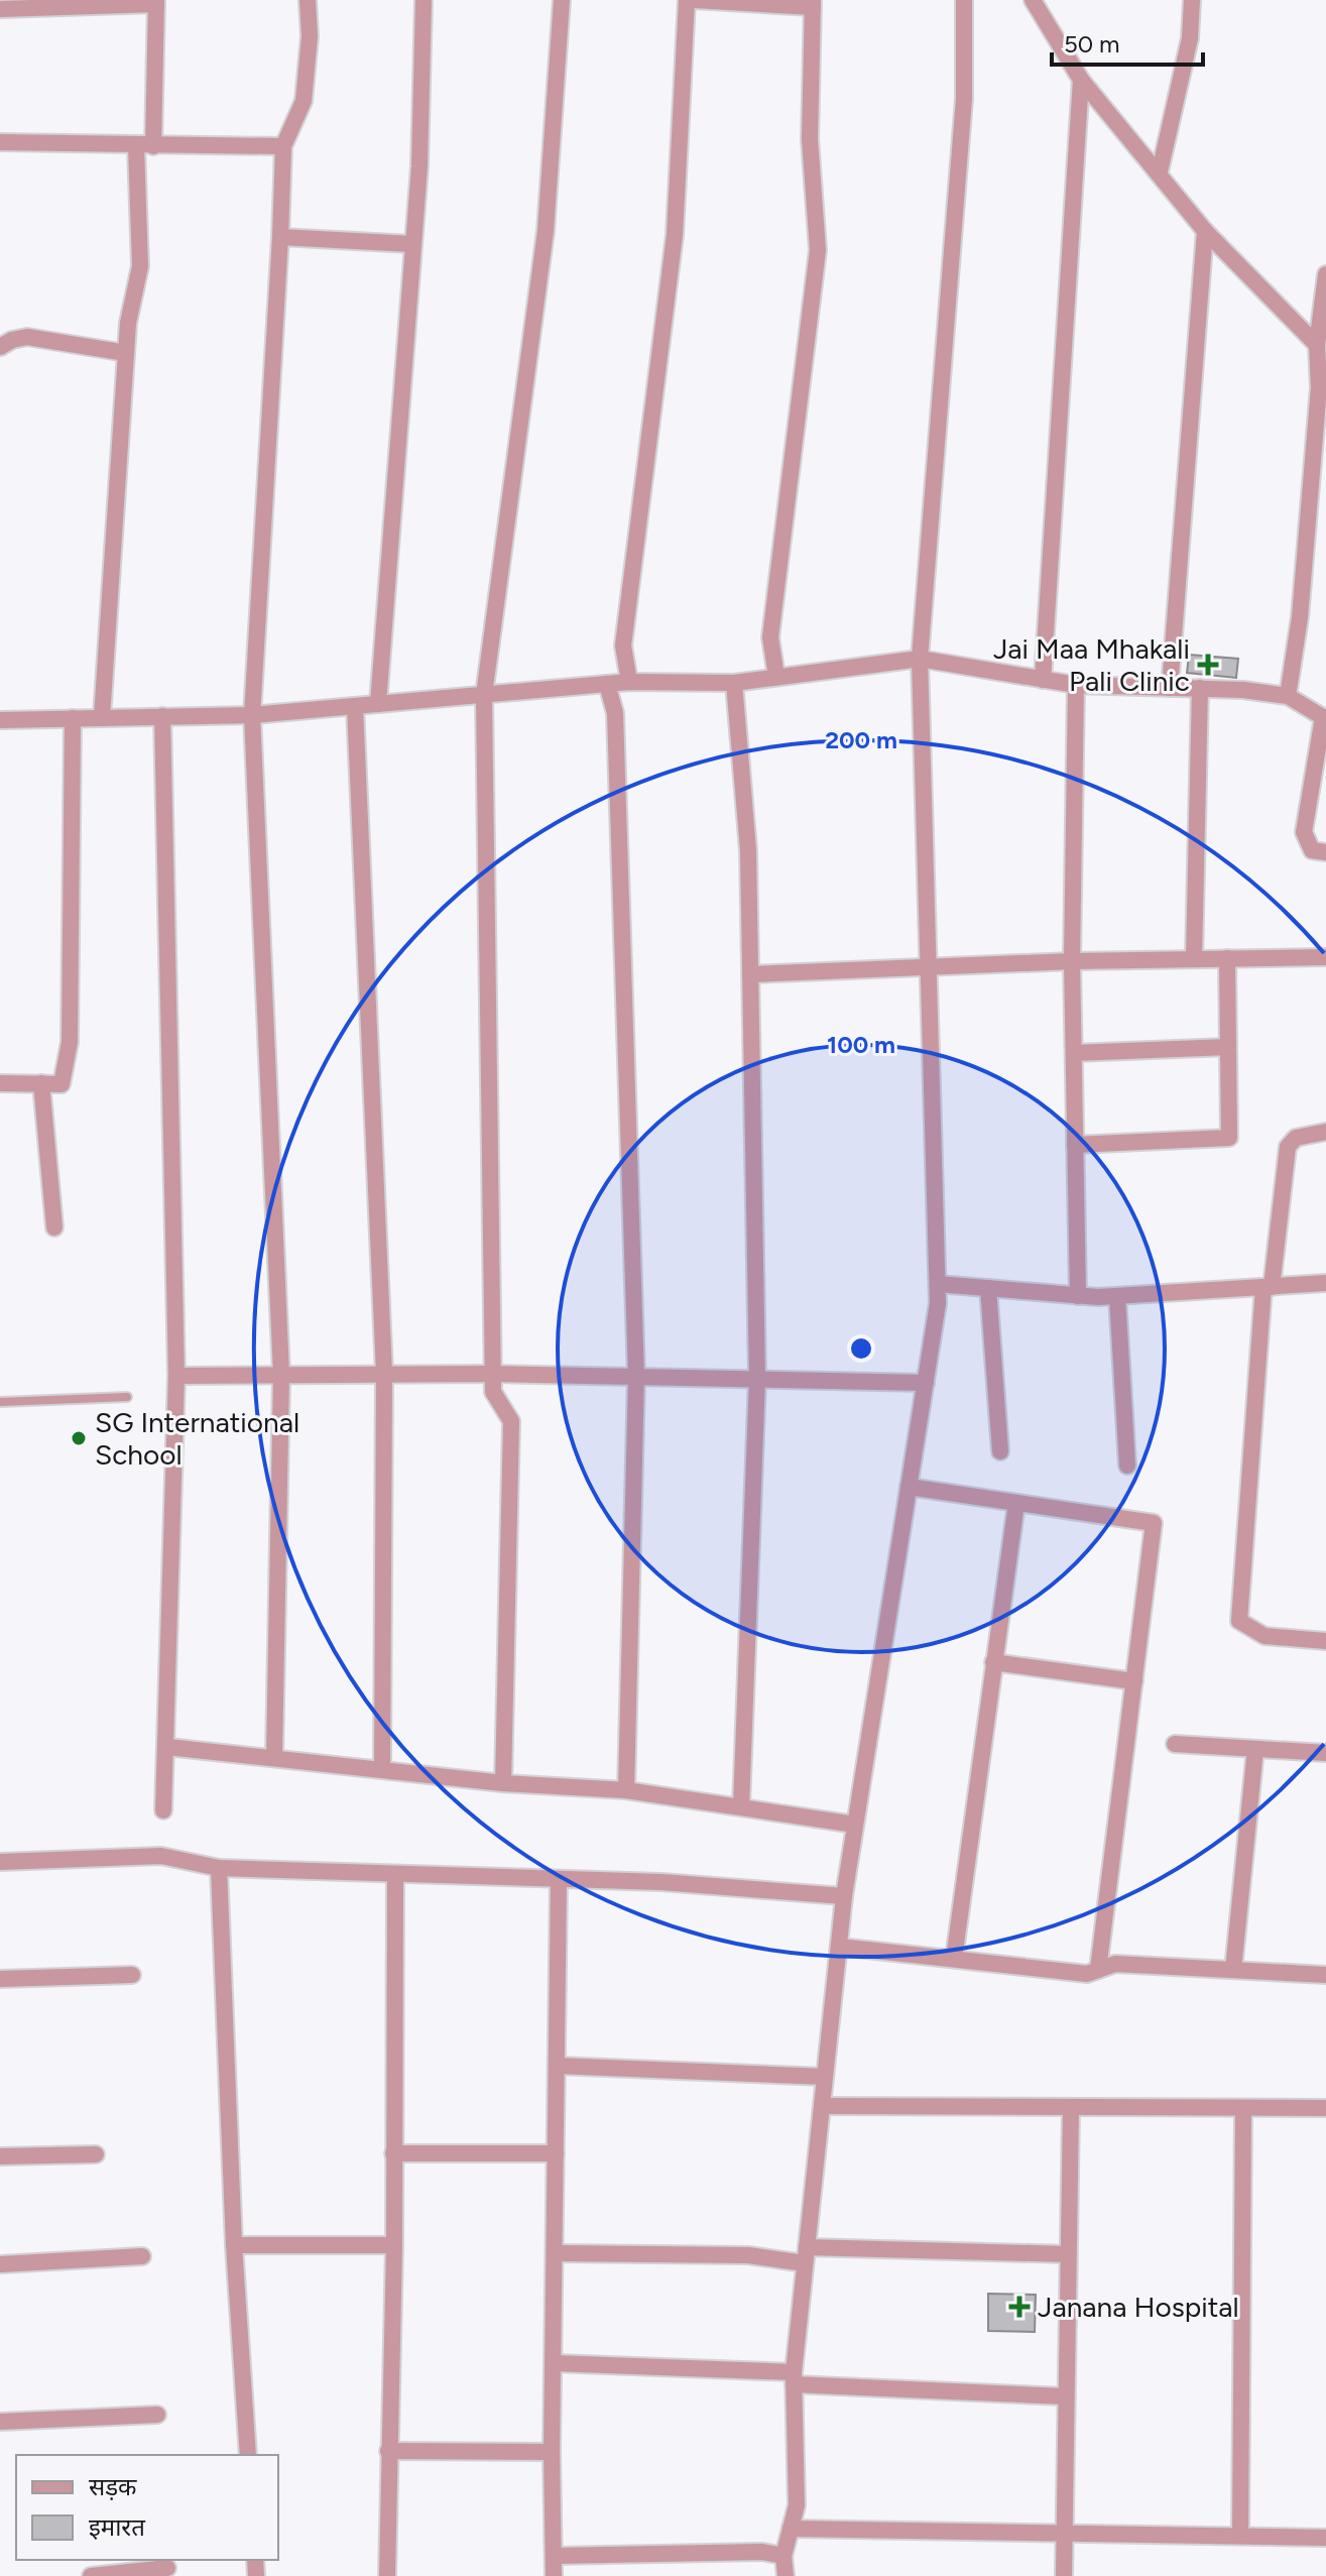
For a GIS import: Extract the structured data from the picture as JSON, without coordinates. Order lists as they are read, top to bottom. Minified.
{"places":{"health":["Jai Maa Mhakali Pali Clinic","Janana Hospital"],"other":["SG International School"]},"legend":["सड़क","इमारत"],"scale_bar":"50 m","rings":["200 m","100 m"]}
